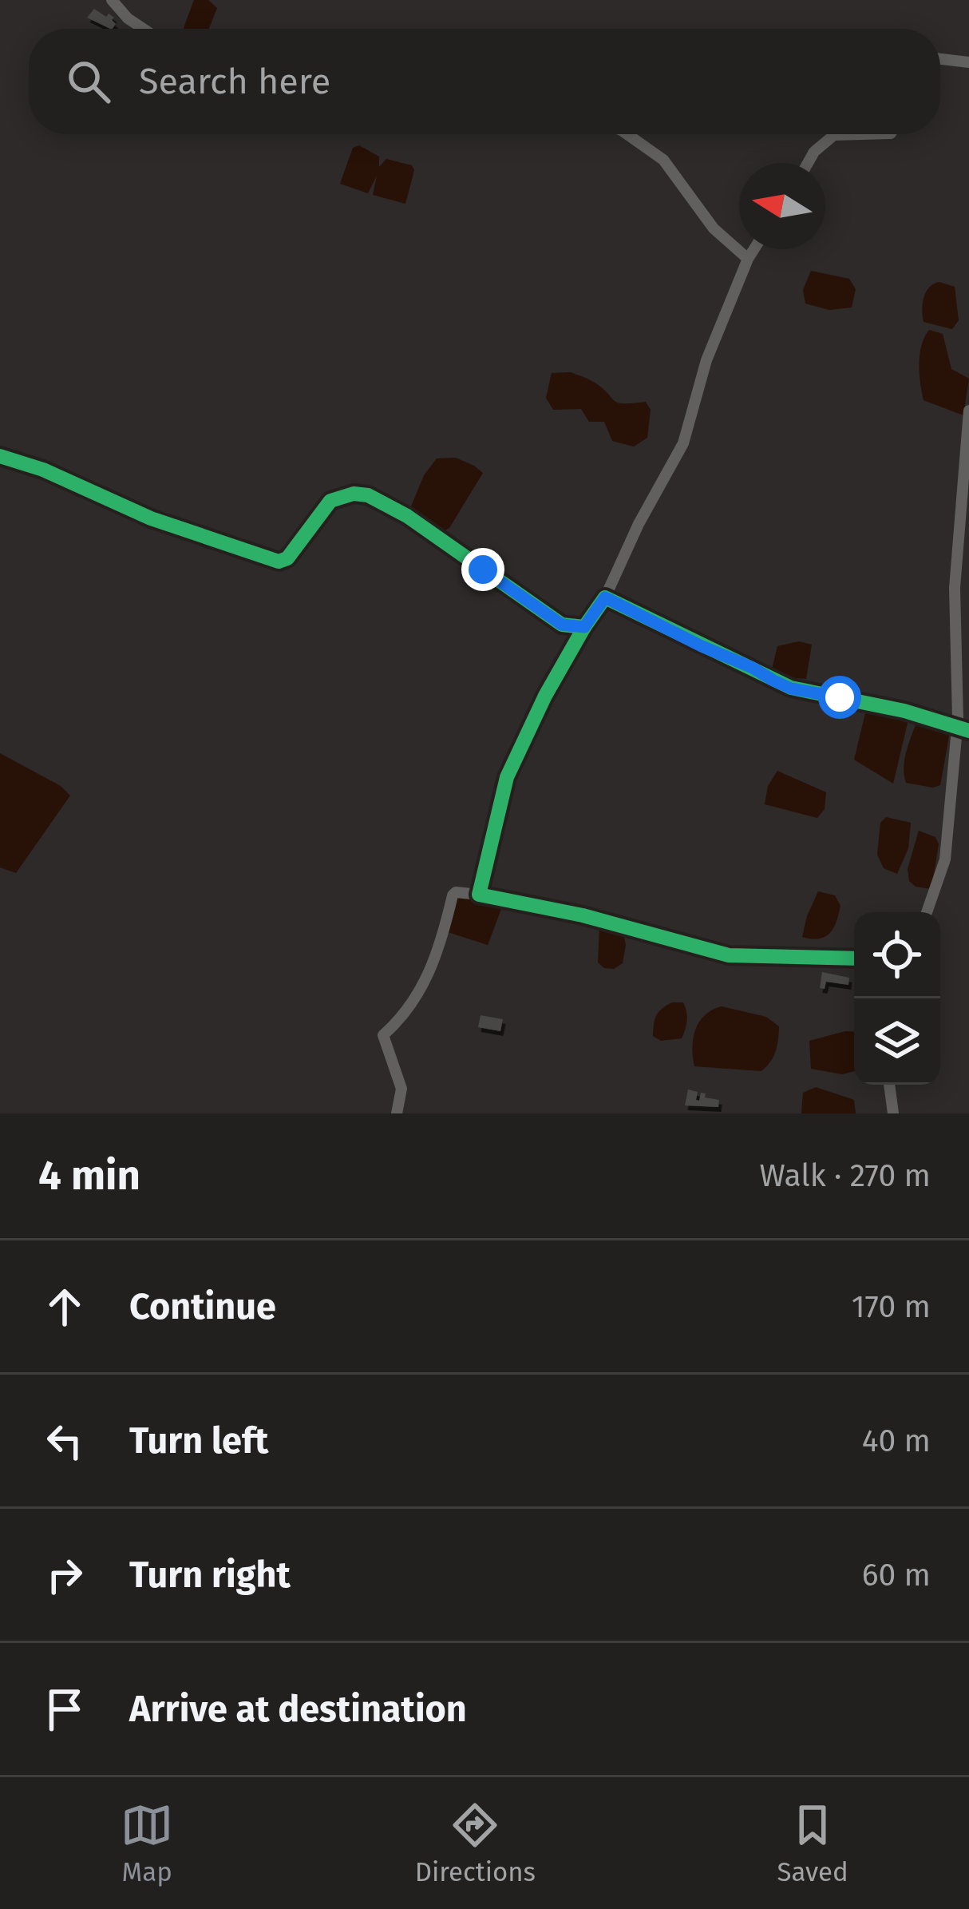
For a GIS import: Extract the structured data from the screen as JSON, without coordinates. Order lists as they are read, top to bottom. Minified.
{"north":"left","page":{"search":"Search here","heading":["4 min","Walk · 270 m"],"list":[["Continue","170 m"],["Turn left","40 m"],["Turn right","60 m"],"Arrive at destination"],"nav":["Map","Directions","Saved"]}}
